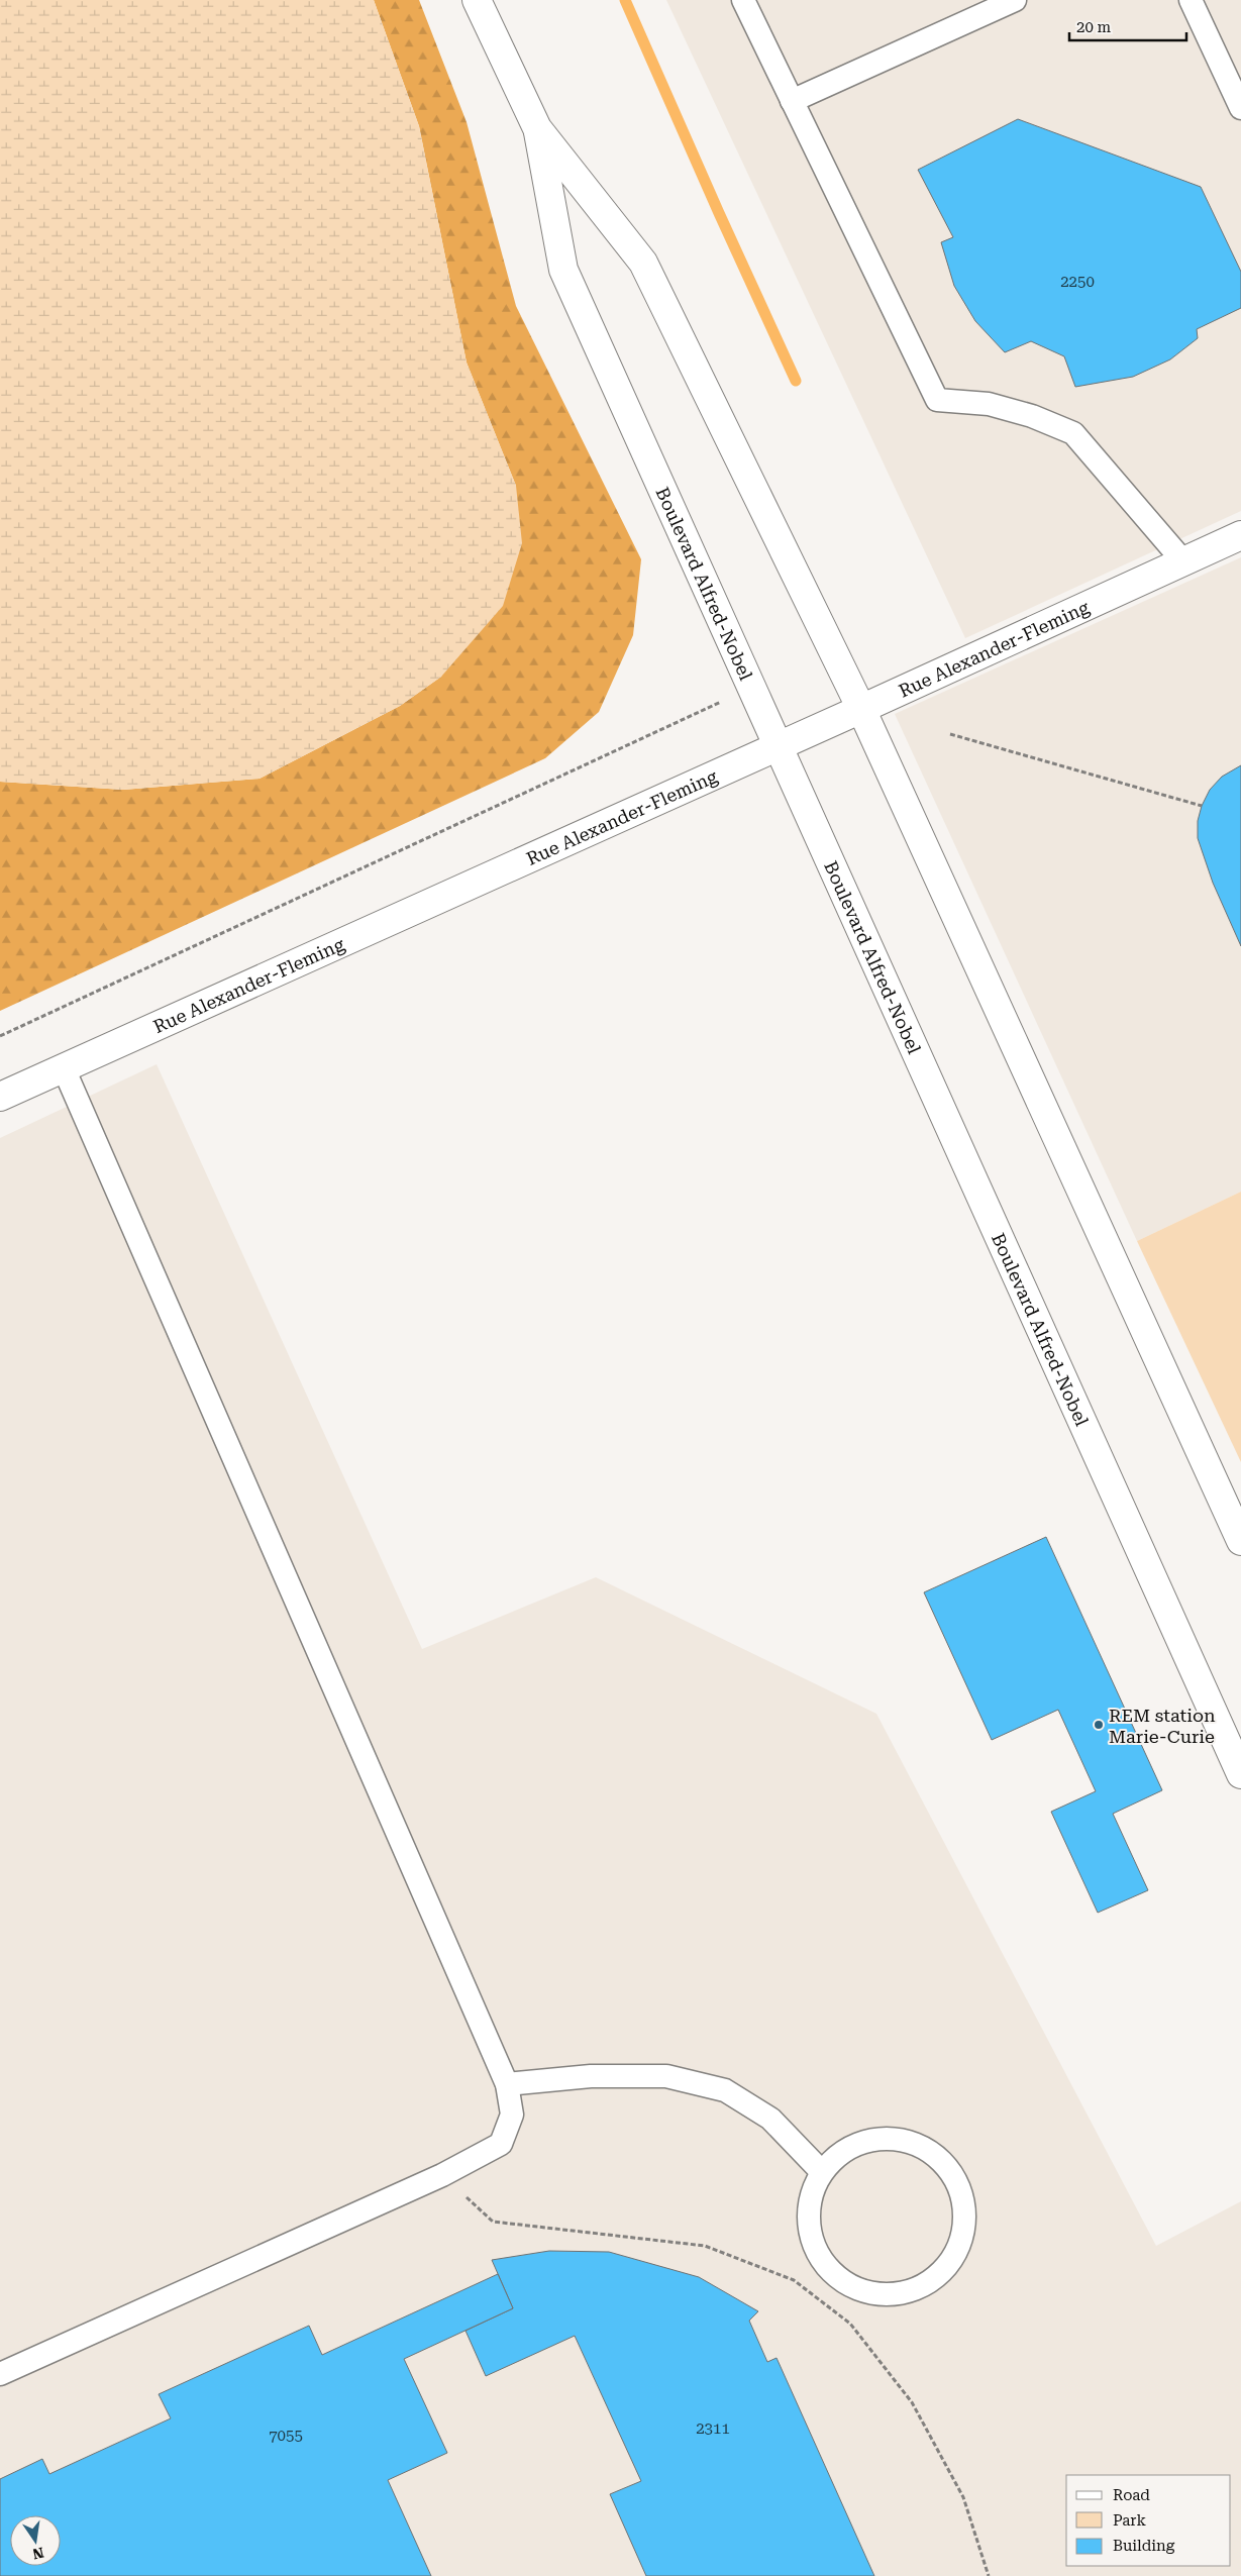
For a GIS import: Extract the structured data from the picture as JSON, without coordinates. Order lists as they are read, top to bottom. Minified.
{"streets":{"street":["Boulevard Alfred-Nobel","Rue Alexander-Fleming"]},"crossings":[["Boulevard Alfred-Nobel","Rue Alexander-Fleming"]],"places":["REM station Marie-Curie"],"house_numbers":["2250","2311","7055"],"legend":["Road","Park","Building"],"scale_bar":"20 m","north":"bottom"}
